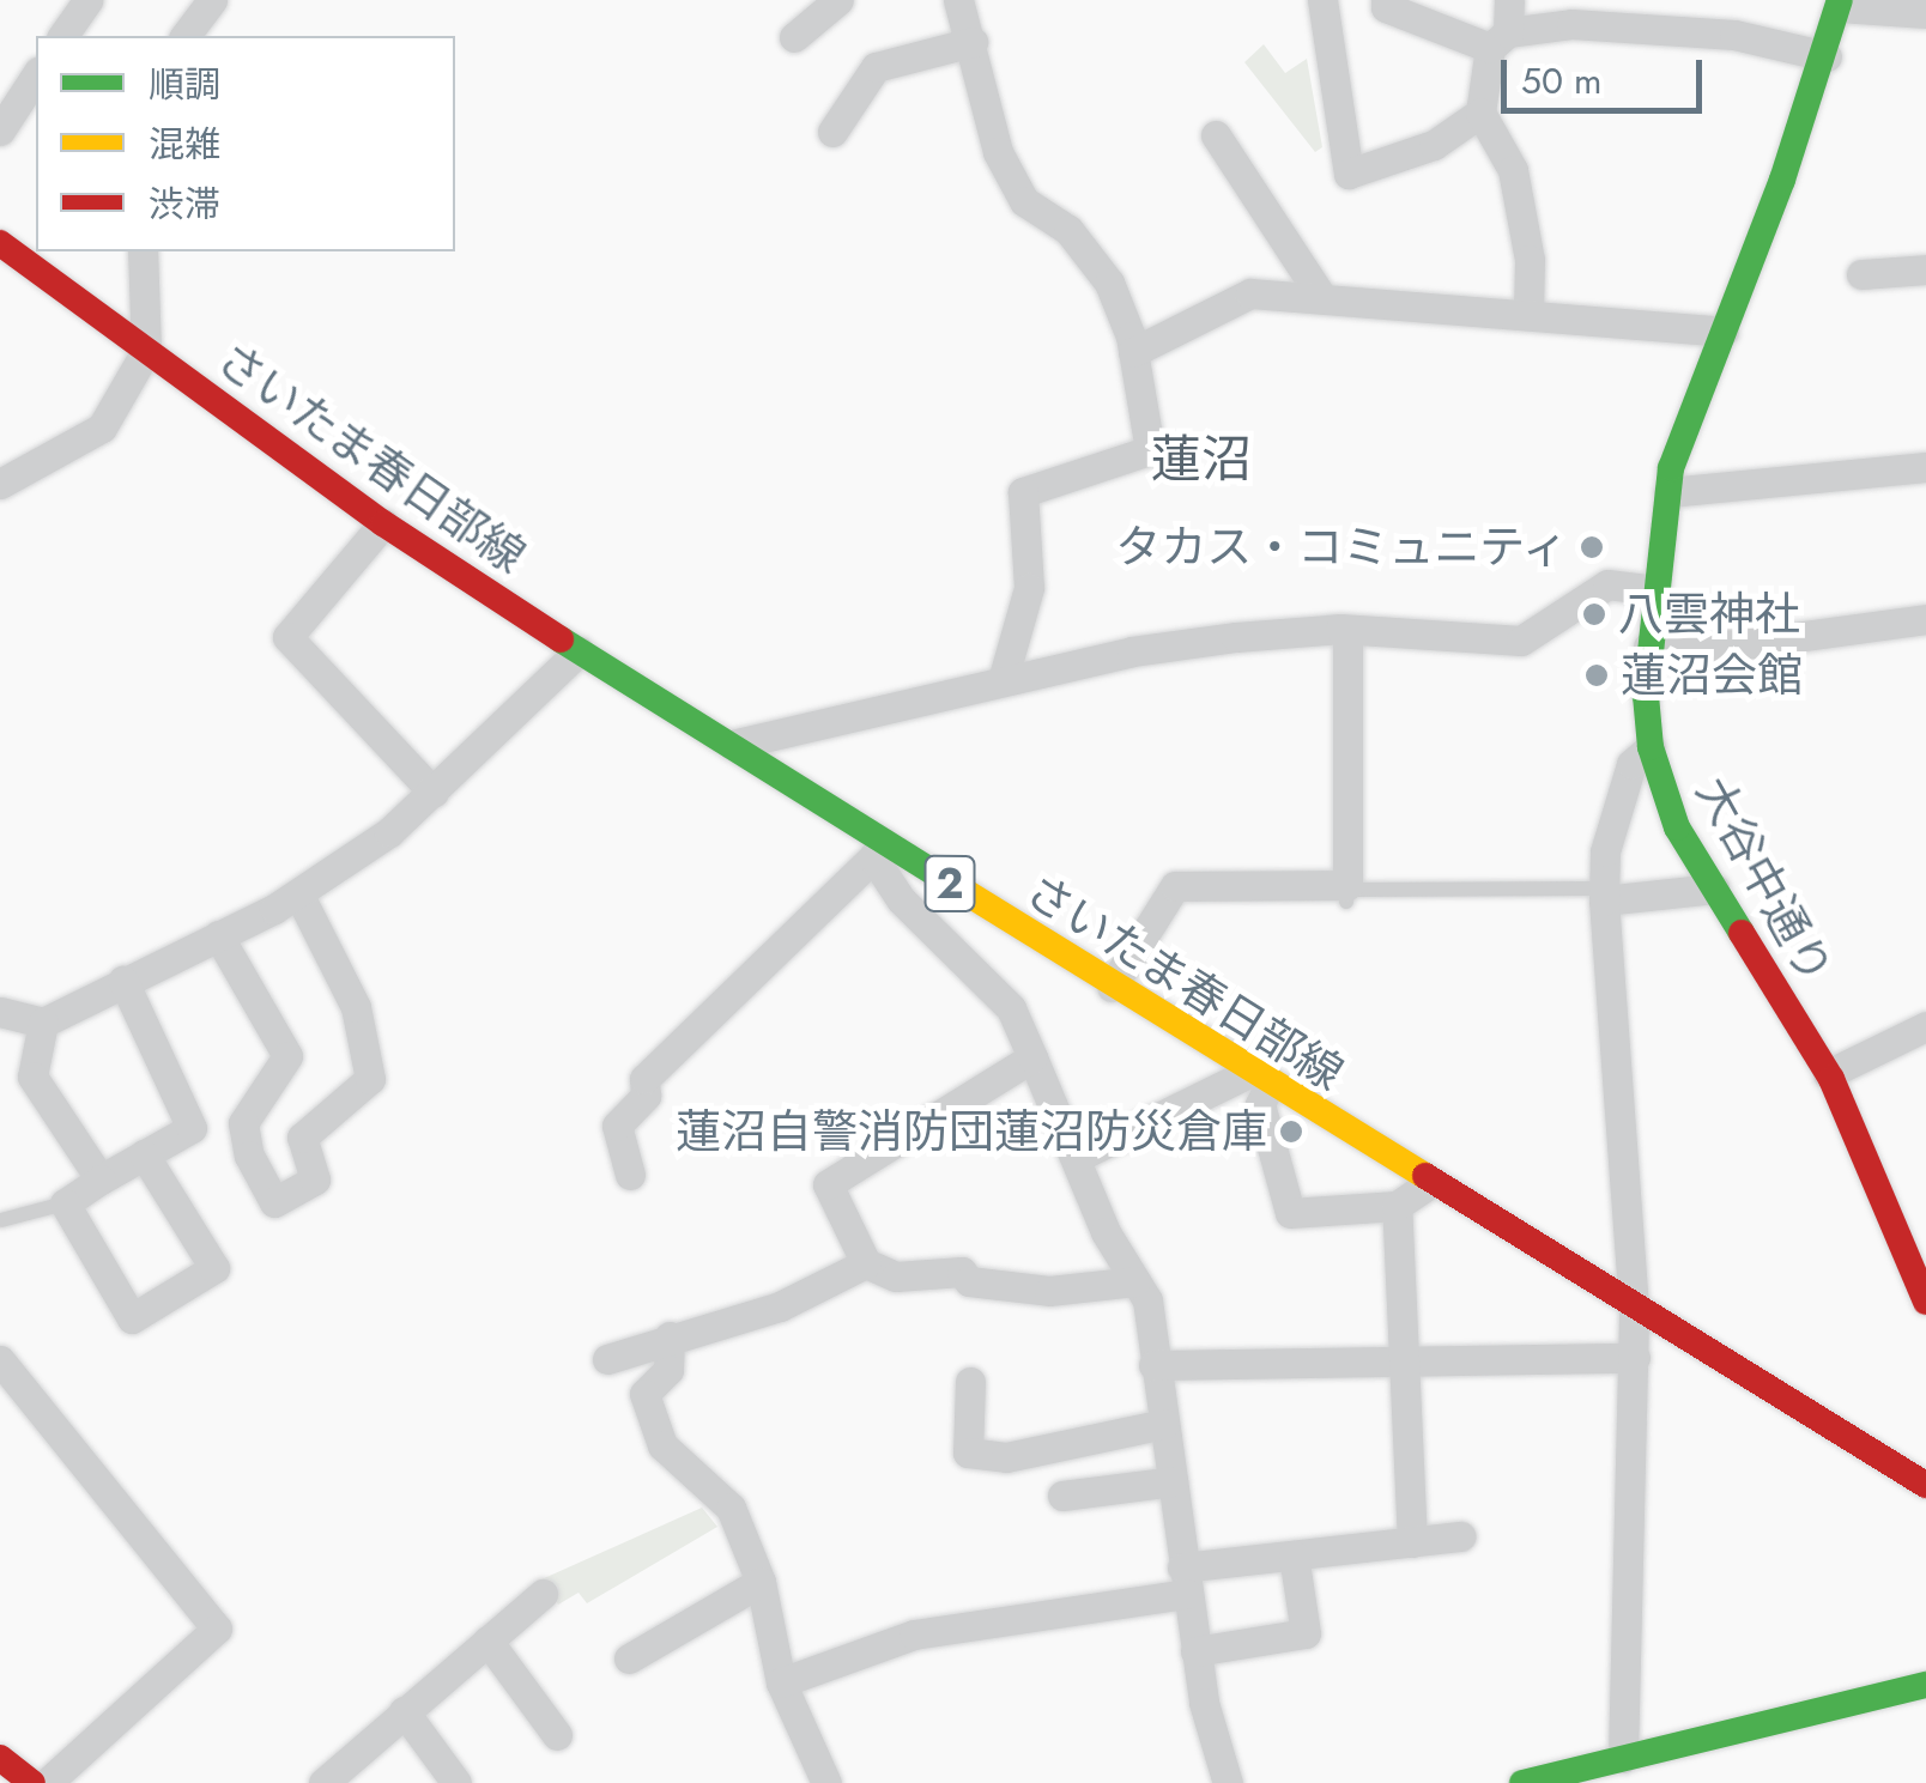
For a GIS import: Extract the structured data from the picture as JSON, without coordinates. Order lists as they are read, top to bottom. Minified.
{"streets":{"main road":["さいたま春日部線","大谷中通り","2"]},"districts":["蓮沼"],"places":["タカス・コミュニティ","八雲神社","蓮沼会館","蓮沼自警消防団蓮沼防災倉庫"],"legend":["順調","混雑","渋滞"],"scale_bar":"50 m"}
